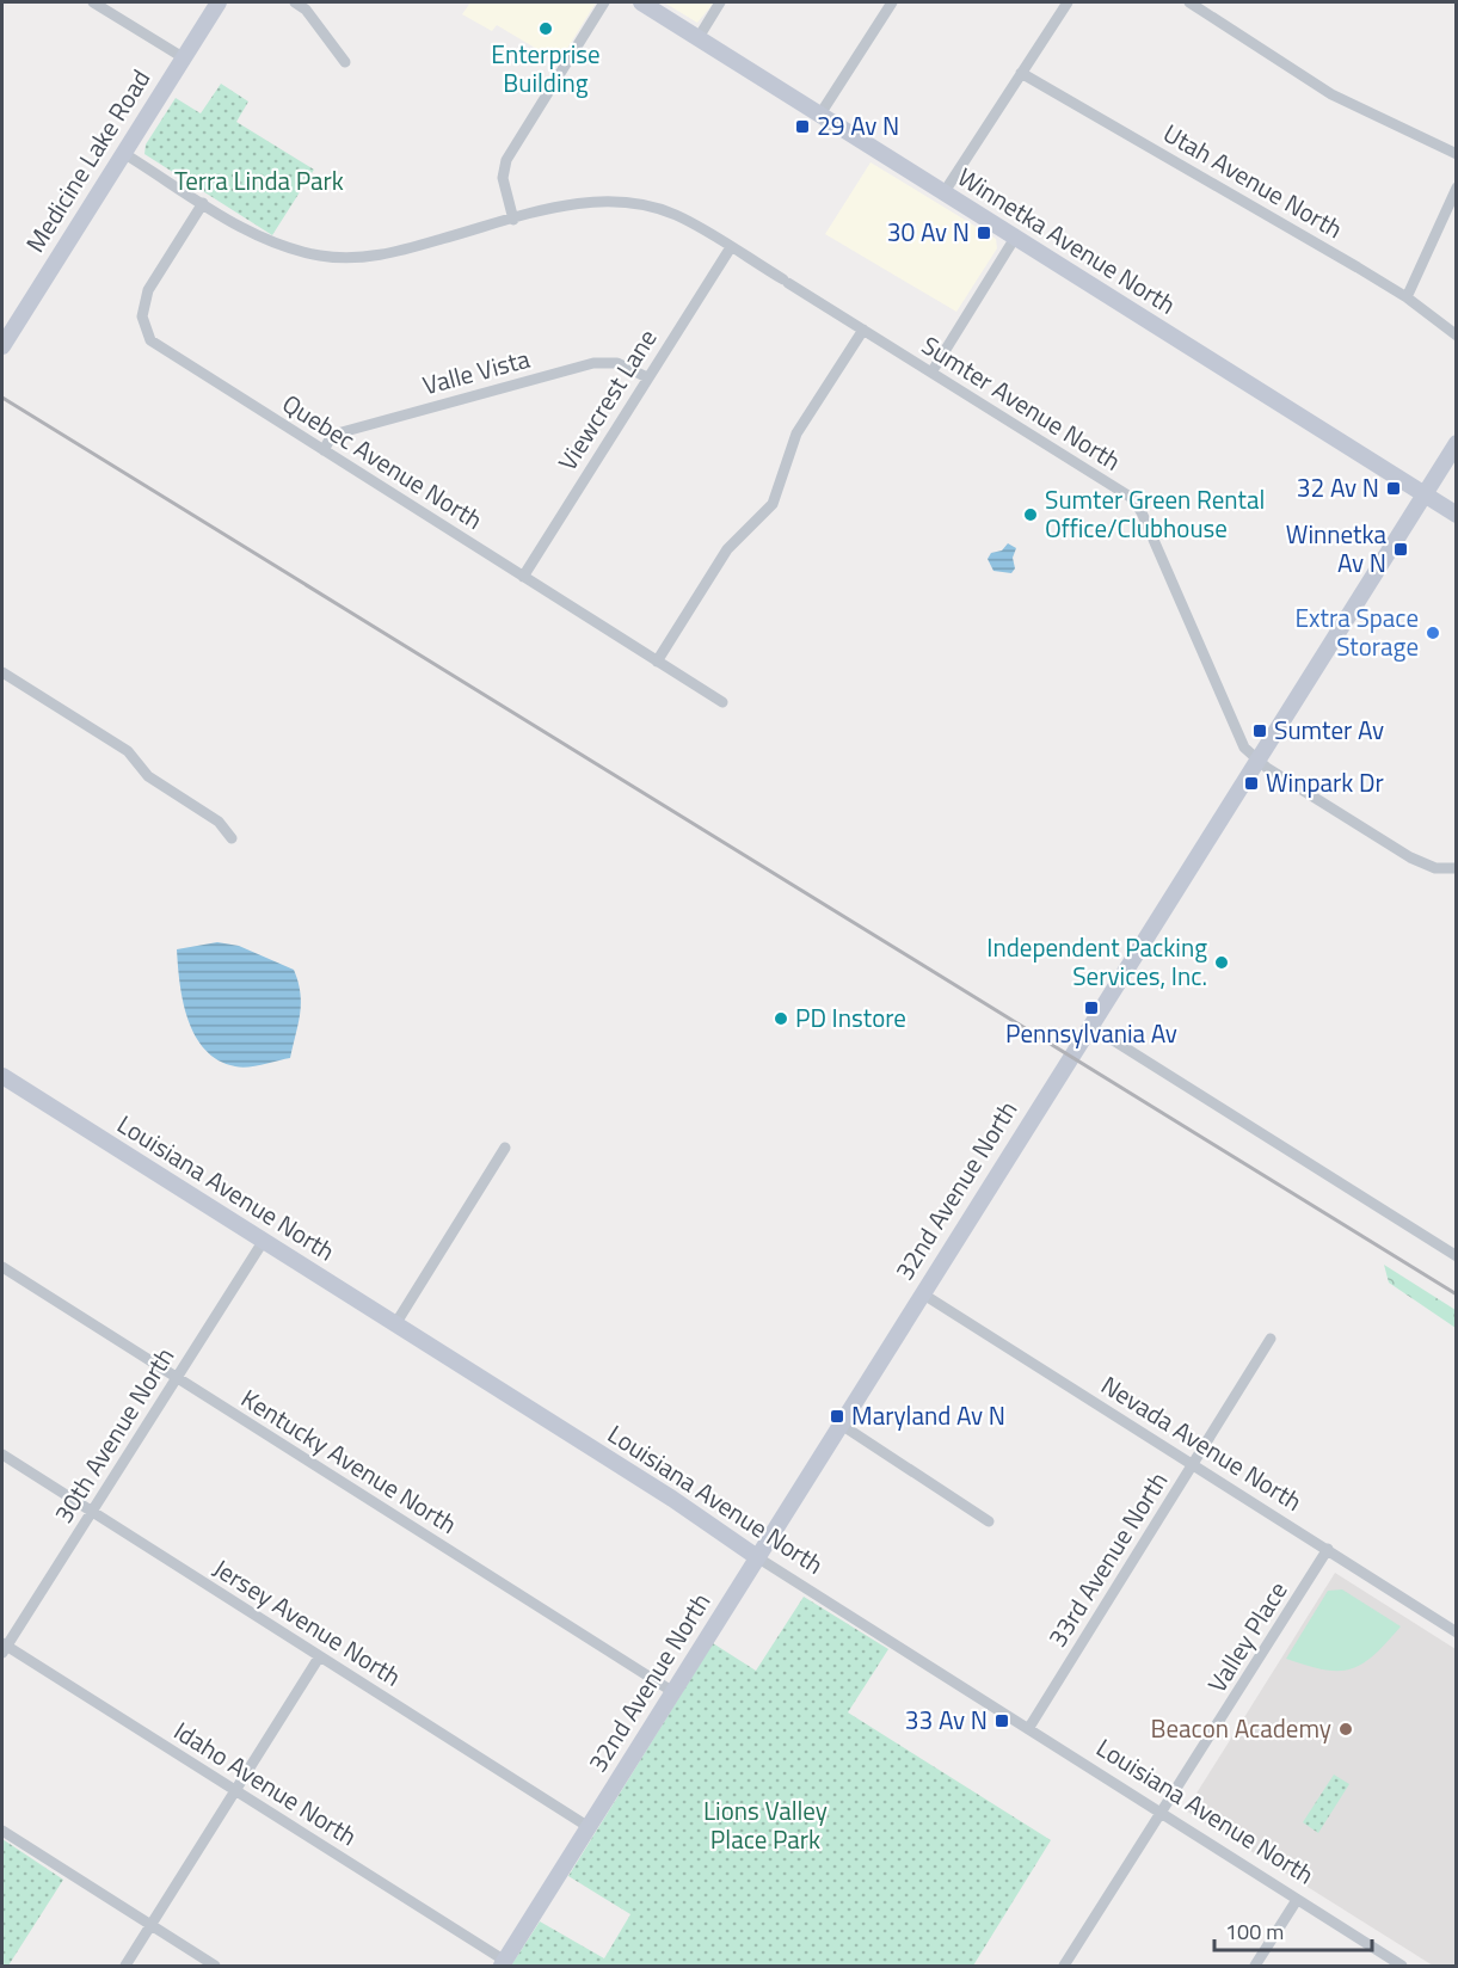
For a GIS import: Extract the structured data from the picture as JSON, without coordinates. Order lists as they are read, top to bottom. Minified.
{"streets":{"street":["Medicine Lake Road","Utah Avenue North","Winnetka Avenue North","Valle Vista","Viewcrest Lane","Sumter Avenue North","Quebec Avenue North","Louisiana Avenue North","32nd Avenue North","30th Avenue North","Nevada Avenue North","Kentucky Avenue North","33rd Avenue North","Jersey Avenue North","Valley Place","Idaho Avenue North"]},"crossings":[["Medicine Lake Road","Sumter Avenue North"],["Winnetka Avenue North","32nd Avenue North"],["Valle Vista","Viewcrest Lane"],["Valle Vista","Quebec Avenue North"],["Viewcrest Lane","Sumter Avenue North"],["Viewcrest Lane","Quebec Avenue North"],["Sumter Avenue North","Quebec Avenue North"],["Sumter Avenue North","32nd Avenue North"],["Louisiana Avenue North","32nd Avenue North"],["Louisiana Avenue North","30th Avenue North"],["Louisiana Avenue North","33rd Avenue North"],["Louisiana Avenue North","Valley Place"],["32nd Avenue North","Nevada Avenue North"],["32nd Avenue North","Kentucky Avenue North"],["32nd Avenue North","Jersey Avenue North"],["32nd Avenue North","Idaho Avenue North"],["30th Avenue North","Kentucky Avenue North"],["30th Avenue North","Jersey Avenue North"],["30th Avenue North","Idaho Avenue North"],["Nevada Avenue North","33rd Avenue North"],["Nevada Avenue North","Valley Place"]],"parks":["Terra Linda Park","Lions Valley Place Park"],"places":{"other":["Enterprise Building","Sumter Green Rental Office/Clubhouse","Extra Space Storage","Independent Packing Services, Inc.","PD Instore","Beacon Academy"],"transit":["29 Av N","30 Av N","32 Av N","Winnetka Av N","Sumter Av","Winpark Dr","Pennsylvania Av","Maryland Av N","33 Av N"]},"scale_bar":"100 m"}
